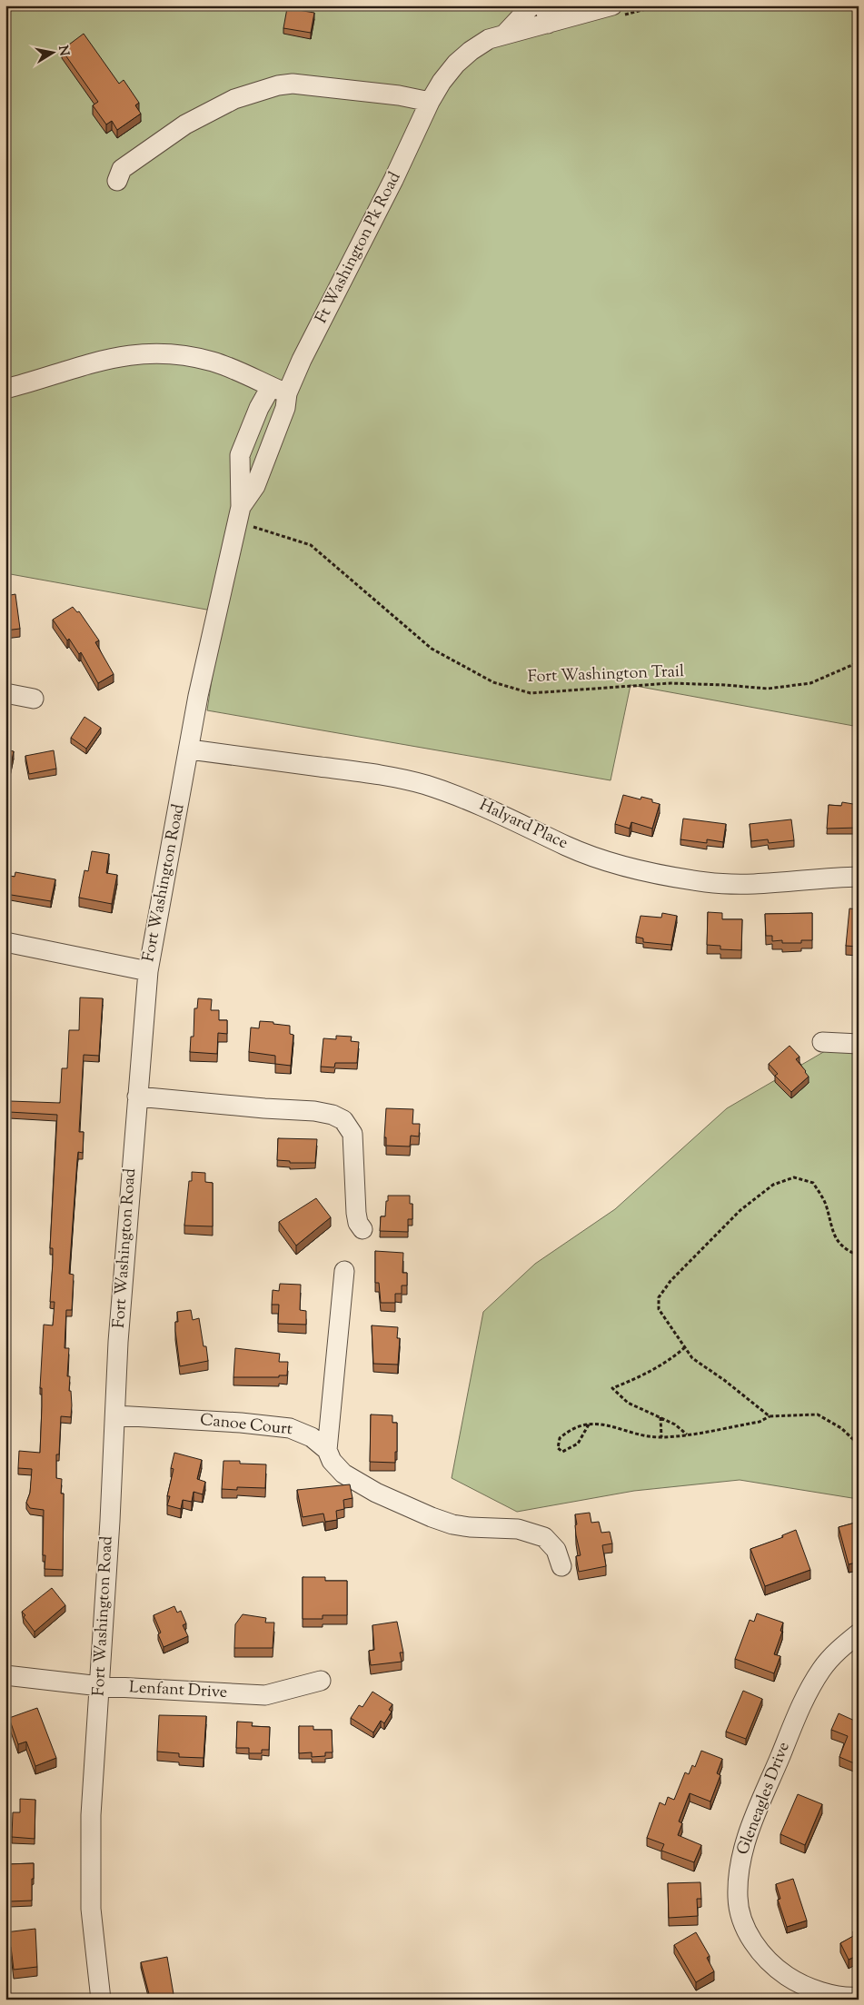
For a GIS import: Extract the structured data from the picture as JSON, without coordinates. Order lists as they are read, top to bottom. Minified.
{"streets":{"street":["Ft Washington Pk Road","Halyard Place","Fort Washington Road","Canoe Court","Lenfant Drive","Gleneagles Drive"],"path":["Fort Washington Trail"]},"crossings":[["Ft Washington Pk Road","Fort Washington Road"],["Fort Washington Trail","Fort Washington Road"],["Halyard Place","Fort Washington Road"],["Fort Washington Road","Canoe Court"],["Fort Washington Road","Lenfant Drive"]],"north":"right"}
